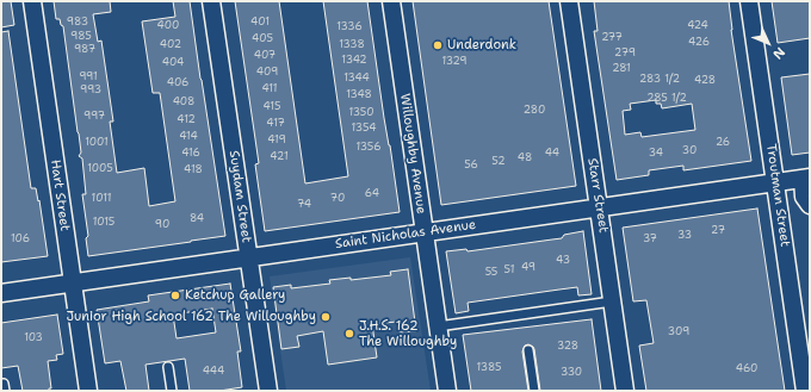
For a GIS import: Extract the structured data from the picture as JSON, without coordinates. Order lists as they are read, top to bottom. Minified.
{"streets":{"street":["Willoughby Avenue","Hart Street","Starr Street","Troutman Street","Suydam Street","Saint Nicholas Avenue"]},"crossings":[["Willoughby Avenue","Saint Nicholas Avenue"],["Hart Street","Saint Nicholas Avenue"],["Starr Street","Saint Nicholas Avenue"],["Troutman Street","Saint Nicholas Avenue"],["Suydam Street","Saint Nicholas Avenue"]],"places":["Underdonk","Ketchup Gallery","Junior High School 162 The Willoughby","J.H.S. 162 The Willoughby"],"house_numbers":["983","401","400","424","1336","985","277","405","426","402","1338","987","279","407","1342","1329","404","281","409","991","1344","283 1/2","428","406","411","993","1348","285 1/2","408","415","280","1350","997","412","417","1354","414","419","1001","26","1356","30","416","44","34","421","48","52","56","1005","418","64","1011","70","74","84","1015","90","27","33","106","37","43","49","51","55","309","103","328","1385","460","444","330"],"north":"bottom right"}
